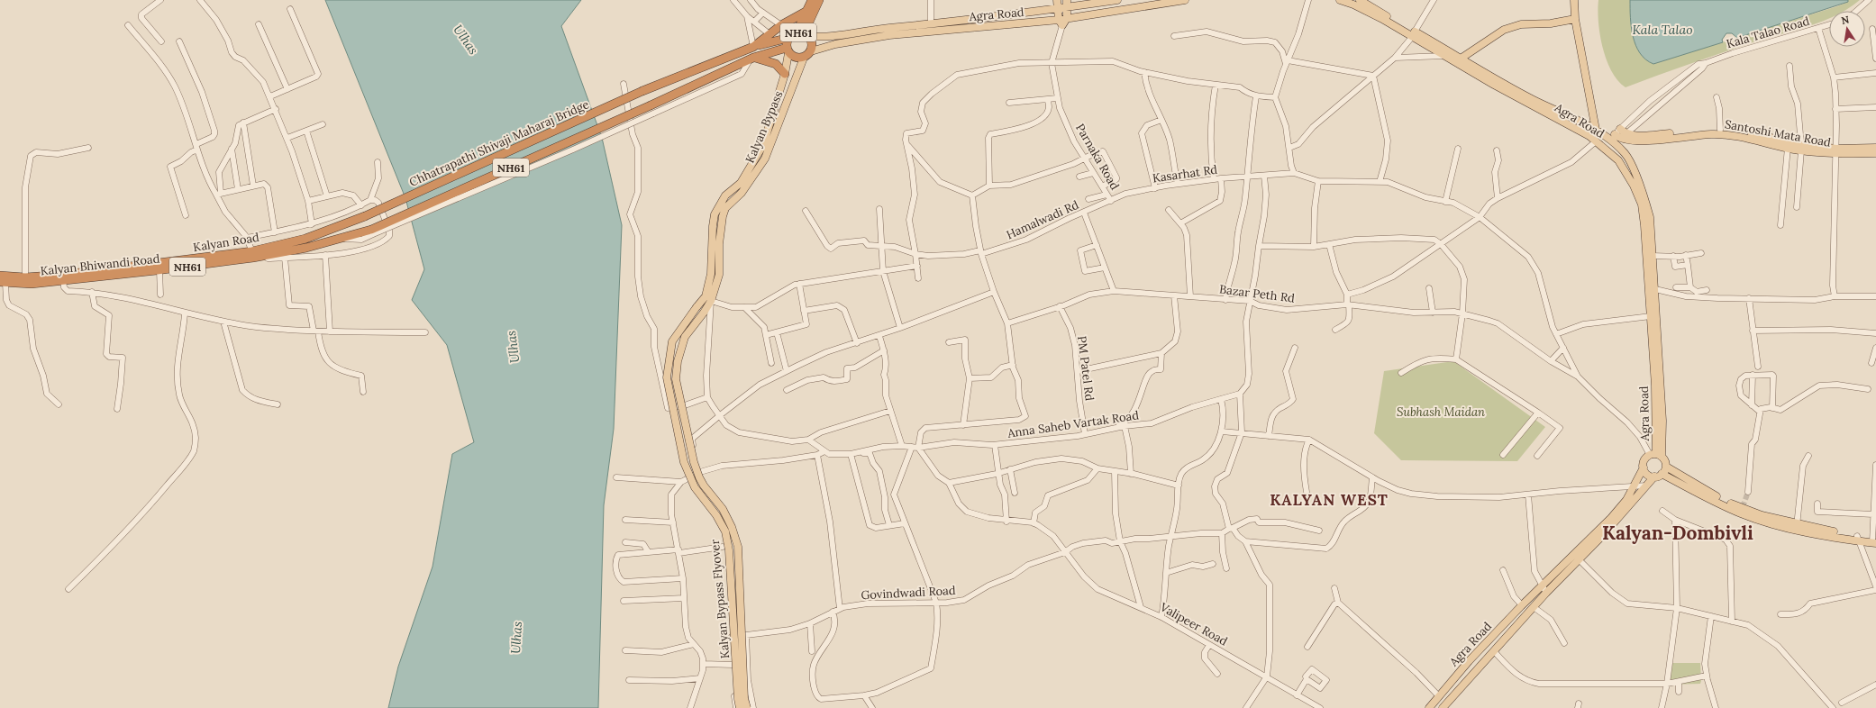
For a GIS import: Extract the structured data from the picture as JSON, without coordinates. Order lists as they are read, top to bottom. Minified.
{"streets":{"highway":["NH61","Chhatrapathi Shivaji Maharaj Bridge","Kalyan Road","Kalyan Bhiwandi Road"],"main road":["Agra Road","Kalyan Bypass","Santoshi Mata Road","Kalyan Bypass Flyover"],"street":["Kala Talao Road","Parnaka Road","Kasarhat Rd","Hamalwadi Rd","Bazar Peth Rd","PM Patel Rd","Anna Saheb Vartak Road","Govindwadi Road","Valipeer Road"]},"crossings":[["Agra Road","NH61"],["Agra Road","Kala Talao Road"],["Agra Road","Kalyan Bypass"],["Agra Road","Santoshi Mata Road"],["Agra Road","Parnaka Road"],["NH61","Kalyan Bypass"],["NH61","Chhatrapathi Shivaji Maharaj Bridge"],["NH61","Kalyan Bhiwandi Road"],["Kala Talao Road","Santoshi Mata Road"],["Kalyan Bypass","Kalyan Bypass Flyover"],["Chhatrapathi Shivaji Maharaj Bridge","Kalyan Road"],["Parnaka Road","Kasarhat Rd"],["Parnaka Road","Hamalwadi Rd"],["Kasarhat Rd","Hamalwadi Rd"],["Kalyan Road","Kalyan Bhiwandi Road"],["Bazar Peth Rd","PM Patel Rd"],["PM Patel Rd","Anna Saheb Vartak Road"],["Govindwadi Road","Valipeer Road"]],"districts":["KALYAN WEST","Kalyan-Dombivli"],"water":["Kala Talao","Ulhas"],"parks":["Subhash Maidan"],"north":"top"}
